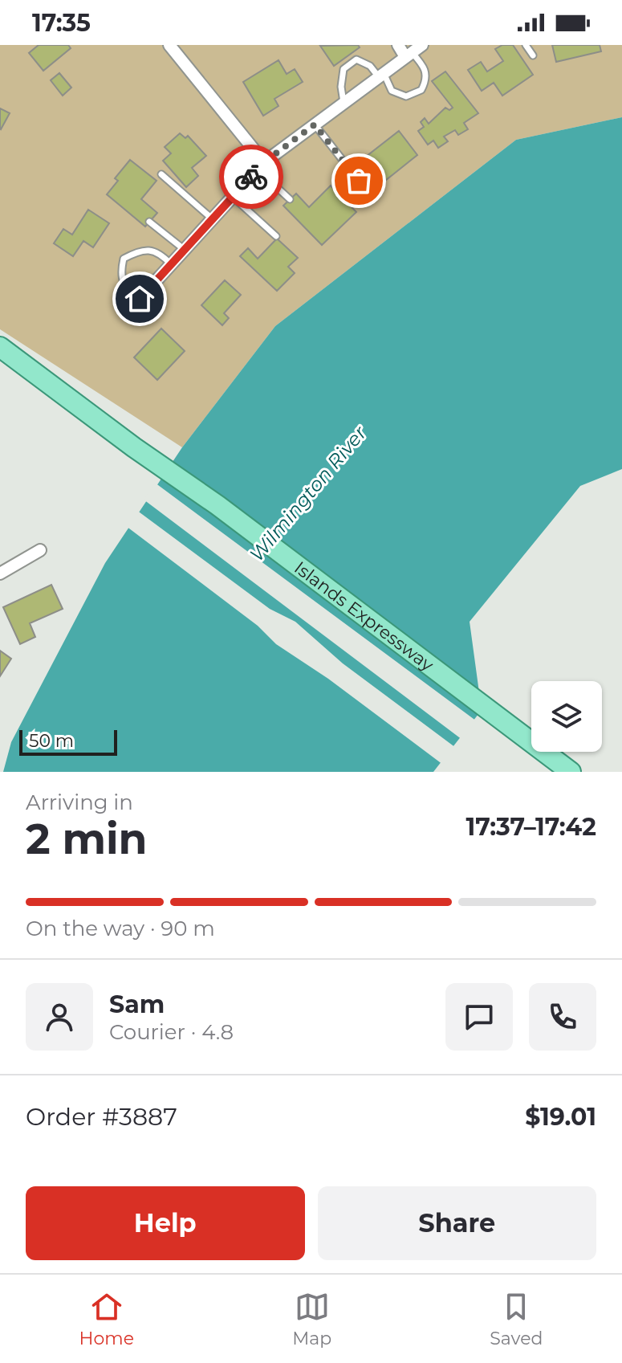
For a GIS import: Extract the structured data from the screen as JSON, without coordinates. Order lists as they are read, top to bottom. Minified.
{"streets":{"main road":["Islands Expressway"]},"water":["Wilmington River"],"scale_bar":"50 m","page":{"status":"17:35","scale":"50 m","heading":["2 min","Arriving in","17:37–17:42"],"panel":["Sam","Courier · 4.8","Order #3887","$19.01"],"bar":"On the way · 90 m","buttons":["Help","Share"],"tabs":["Home","Map","Saved"]}}
